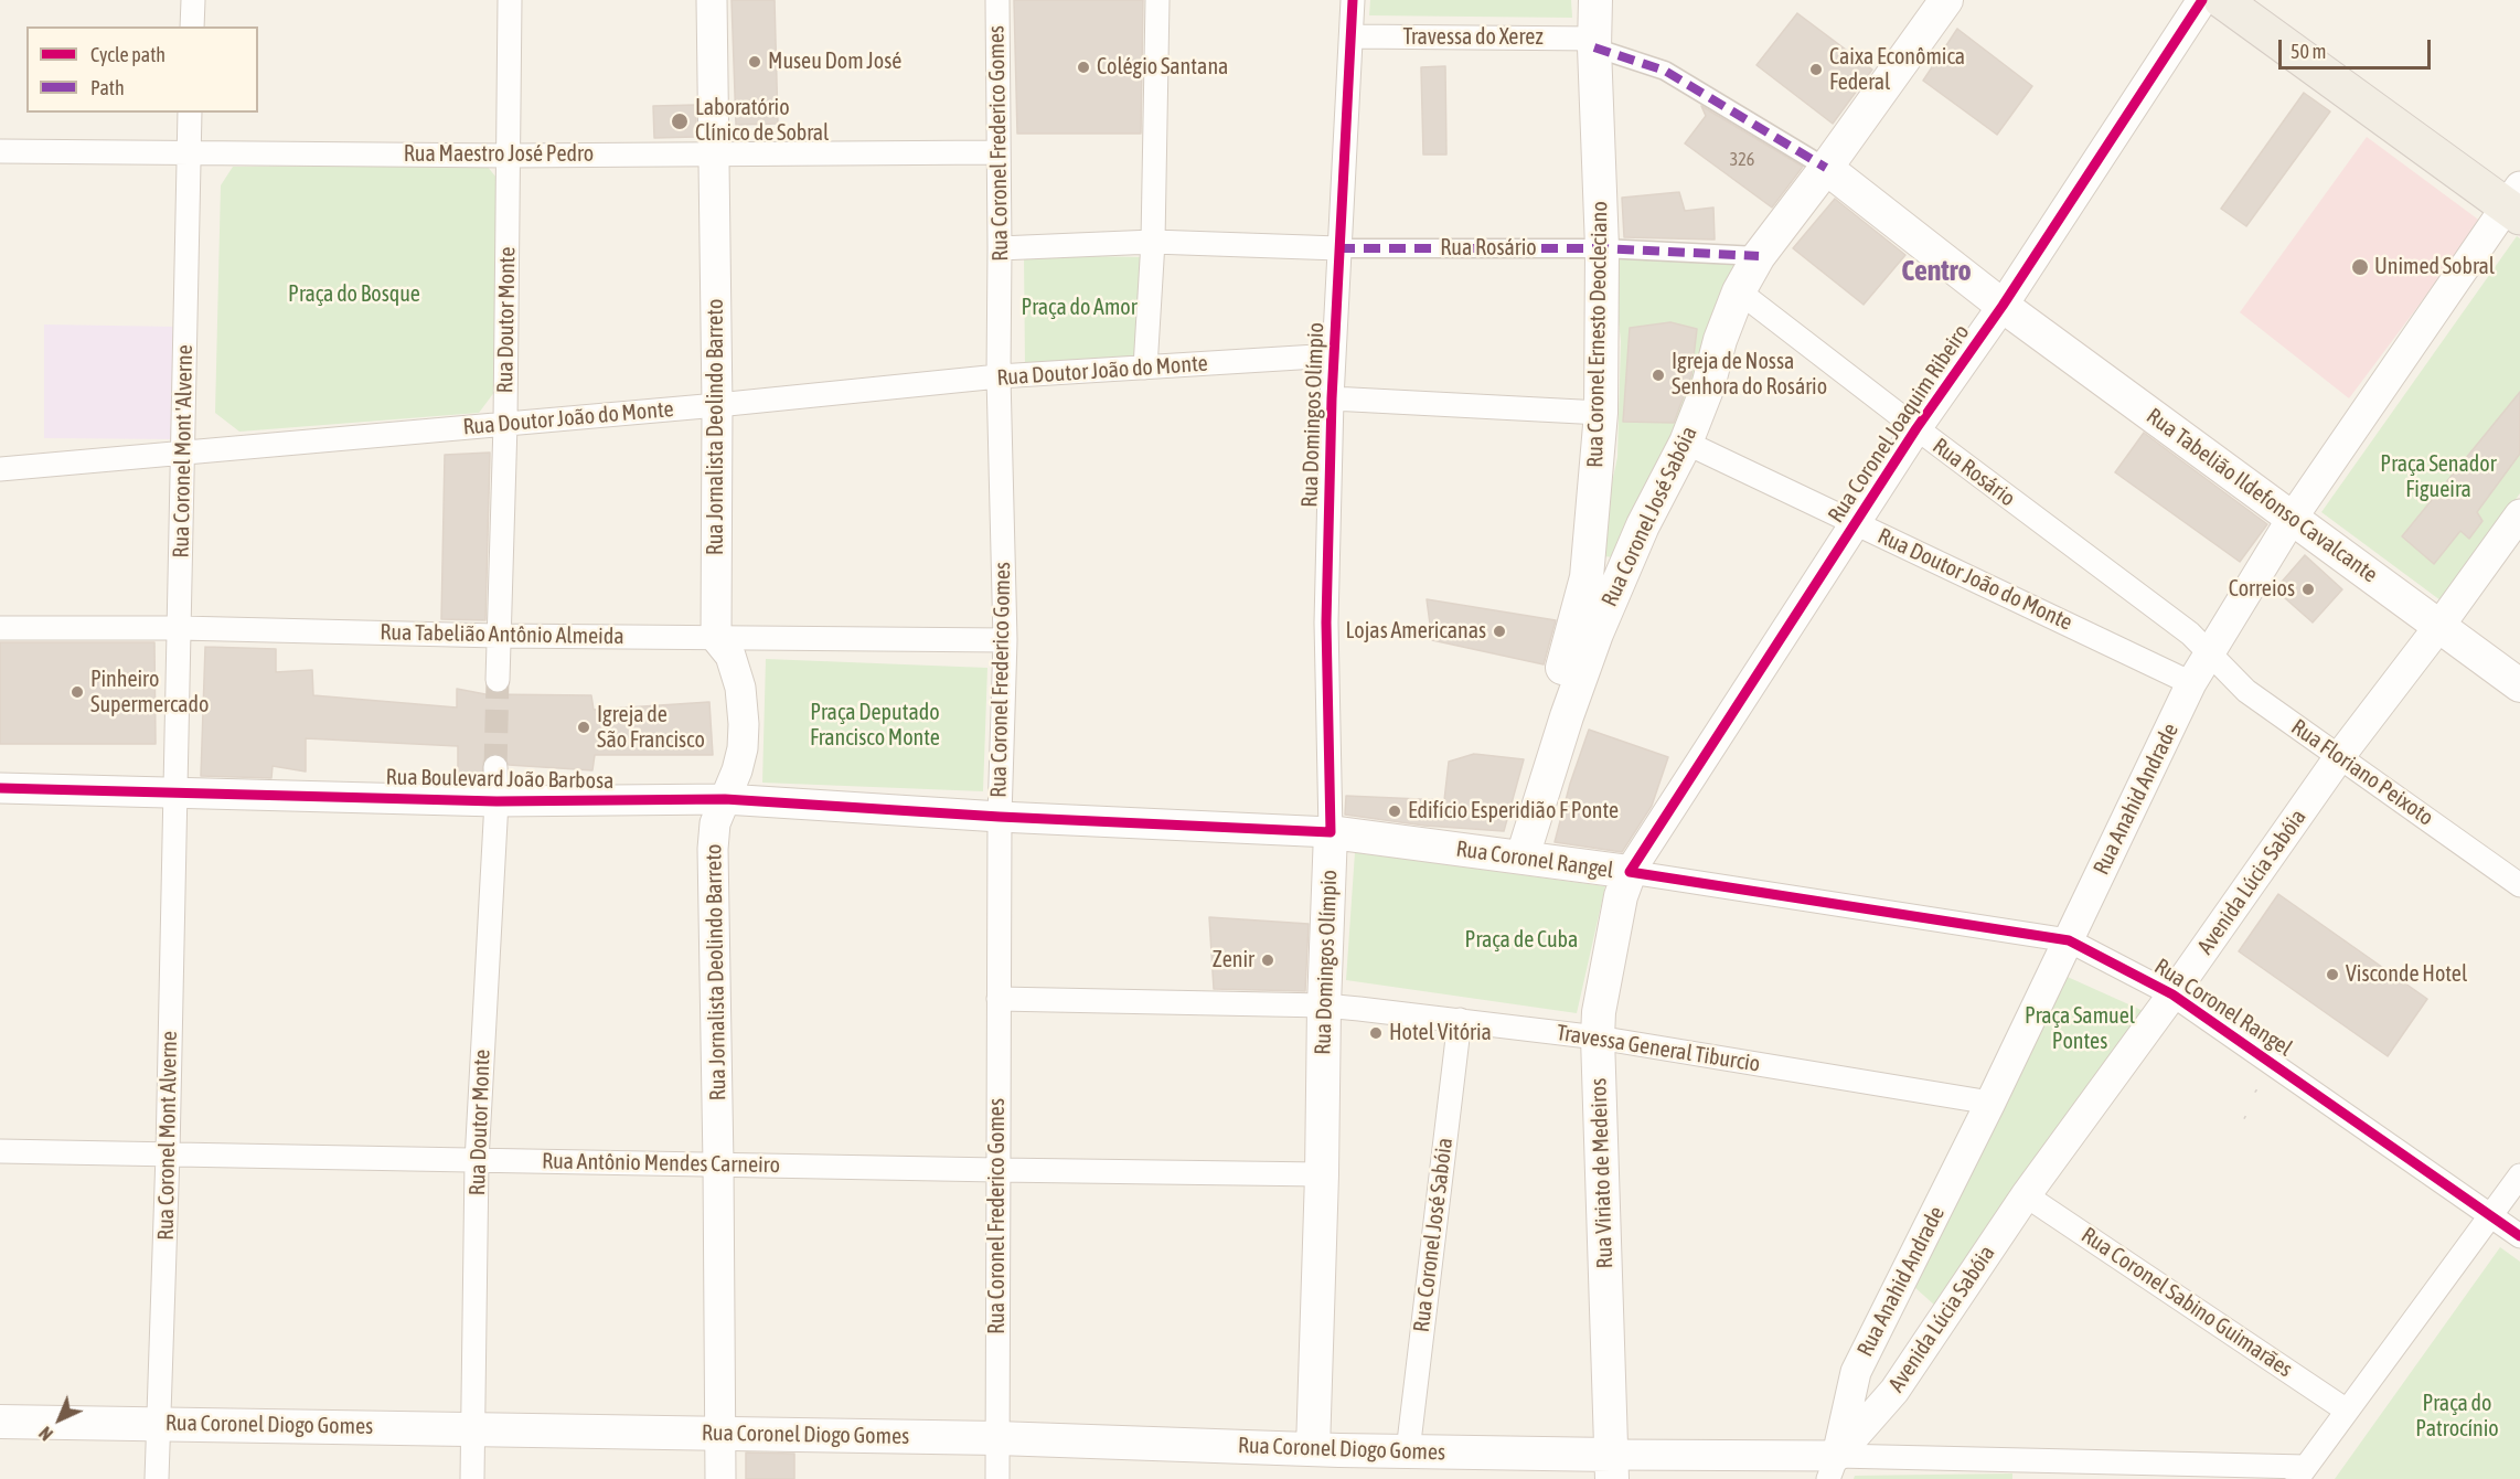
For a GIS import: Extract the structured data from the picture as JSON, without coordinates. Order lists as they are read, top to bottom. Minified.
{"streets":{"main road":["Rua Coronel Ernesto Deocleciano","Rua Domingos Olímpio","Rua Tabelião Ildefonso Cavalcante","Rua Coronel José Sabóia","Rua Coronel Rangel","Rua Viriato de Medeiros","Rua Coronel Diogo Gomes"],"street":["Travessa do Xerez","Rua Coronel Frederico Gomes","Rua Maestro José Pedro","Rua Rosário","Rua Doutor Monte","Rua Doutor João do Monte","Rua Coronel Joaquim Ribeiro","Rua Jornalista Deolindo Barreto","Rua Coronel Mont 'Alverne","Rua Tabelião Antônio Almeida","Rua Floriano Peixoto","Rua Boulevard João Barbosa","Rua Anahid Andrade","Avenida Lúcia Sabóia","Travessa General Tiburcio","Rua Coronel Mont Alverne","Rua Antônio Mendes Carneiro","Rua Coronel Sabino Guimarães"]},"crossings":[["Travessa do Xerez","Rua Coronel Ernesto Deocleciano"],["Travessa do Xerez","Rua Domingos Olímpio"],["Rua Coronel Frederico Gomes","Rua Maestro José Pedro"],["Rua Coronel Frederico Gomes","Rua Doutor João do Monte"],["Rua Coronel Frederico Gomes","Rua Tabelião Antônio Almeida"],["Rua Coronel Frederico Gomes","Rua Boulevard João Barbosa"],["Rua Coronel Frederico Gomes","Travessa General Tiburcio"],["Rua Coronel Frederico Gomes","Rua Antônio Mendes Carneiro"],["Rua Coronel Frederico Gomes","Rua Coronel Diogo Gomes"],["Rua Maestro José Pedro","Rua Doutor Monte"],["Rua Maestro José Pedro","Rua Jornalista Deolindo Barreto"],["Rua Maestro José Pedro","Rua Coronel Mont 'Alverne"],["Rua Rosário","Rua Coronel Ernesto Deocleciano"],["Rua Rosário","Rua Domingos Olímpio"],["Rua Rosário","Rua Coronel Joaquim Ribeiro"],["Rua Rosário","Rua Coronel José Sabóia"],["Rua Rosário","Rua Floriano Peixoto"],["Rua Rosário","Rua Anahid Andrade"],["Rua Doutor Monte","Rua Doutor João do Monte"],["Rua Doutor Monte","Rua Tabelião Antônio Almeida"],["Rua Doutor Monte","Rua Boulevard João Barbosa"],["Rua Doutor Monte","Rua Antônio Mendes Carneiro"],["Rua Doutor Monte","Rua Coronel Diogo Gomes"],["Rua Coronel Ernesto Deocleciano","Rua Coronel José Sabóia"],["Rua Coronel Ernesto Deocleciano","Rua Coronel Rangel"],["Rua Doutor João do Monte","Rua Domingos Olímpio"],["Rua Doutor João do Monte","Rua Coronel Joaquim Ribeiro"],["Rua Doutor João do Monte","Rua Jornalista Deolindo Barreto"],["Rua Doutor João do Monte","Rua Coronel Mont 'Alverne"],["Rua Doutor João do Monte","Rua Coronel José Sabóia"],["Rua Doutor João do Monte","Rua Anahid Andrade"],["Rua Domingos Olímpio","Rua Boulevard João Barbosa"],["Rua Domingos Olímpio","Rua Coronel Rangel"],["Rua Domingos Olímpio","Travessa General Tiburcio"],["Rua Domingos Olímpio","Rua Antônio Mendes Carneiro"],["Rua Domingos Olímpio","Rua Coronel Diogo Gomes"],["Rua Coronel Joaquim Ribeiro","Rua Tabelião Ildefonso Cavalcante"],["Rua Coronel Joaquim Ribeiro","Rua Coronel Rangel"],["Rua Coronel Joaquim Ribeiro","Rua Viriato de Medeiros"],["Rua Jornalista Deolindo Barreto","Rua Tabelião Antônio Almeida"],["Rua Jornalista Deolindo Barreto","Rua Boulevard João Barbosa"],["Rua Jornalista Deolindo Barreto","Rua Antônio Mendes Carneiro"],["Rua Jornalista Deolindo Barreto","Rua Coronel Diogo Gomes"],["Rua Coronel Mont 'Alverne","Rua Tabelião Antônio Almeida"],["Rua Coronel Mont 'Alverne","Rua Boulevard João Barbosa"],["Rua Coronel Mont 'Alverne","Rua Coronel Mont Alverne"],["Rua Tabelião Ildefonso Cavalcante","Rua Anahid Andrade"],["Rua Tabelião Ildefonso Cavalcante","Avenida Lúcia Sabóia"],["Rua Coronel José Sabóia","Rua Coronel Rangel"],["Rua Coronel José Sabóia","Travessa General Tiburcio"],["Rua Coronel José Sabóia","Rua Coronel Diogo Gomes"],["Rua Floriano Peixoto","Rua Anahid Andrade"],["Rua Floriano Peixoto","Avenida Lúcia Sabóia"],["Rua Boulevard João Barbosa","Rua Coronel Rangel"],["Rua Boulevard João Barbosa","Rua Coronel Mont Alverne"],["Rua Anahid Andrade","Rua Coronel Rangel"],["Rua Anahid Andrade","Avenida Lúcia Sabóia"],["Rua Anahid Andrade","Travessa General Tiburcio"],["Rua Coronel Rangel","Avenida Lúcia Sabóia"],["Rua Coronel Rangel","Rua Viriato de Medeiros"],["Avenida Lúcia Sabóia","Rua Coronel Sabino Guimarães"],["Travessa General Tiburcio","Rua Viriato de Medeiros"],["Rua Coronel Mont Alverne","Rua Antônio Mendes Carneiro"],["Rua Coronel Mont Alverne","Rua Coronel Diogo Gomes"],["Rua Viriato de Medeiros","Rua Coronel Diogo Gomes"]],"districts":["Centro"],"parks":["Praça do Bosque","Praça do Amor","Praça Senador Figueira","Praça Deputado Francisco Monte","Praça de Cuba","Praça Samuel Pontes","Praça do Patrocínio"],"places":["Museu Dom José","Colégio Santana","Caixa Econômica Federal","Laboratório Clínico de Sobral","Unimed Sobral","Igreja de Nossa Senhora do Rosário","Correios","Lojas Americanas","Pinheiro Supermercado","Igreja de São Francisco","Edifício Esperidião F Ponte","Zenir","Visconde Hotel","Hotel Vitória"],"house_numbers":["326"],"legend":["Cycle path","Path"],"scale_bar":"50 m","north":"bottom left"}
